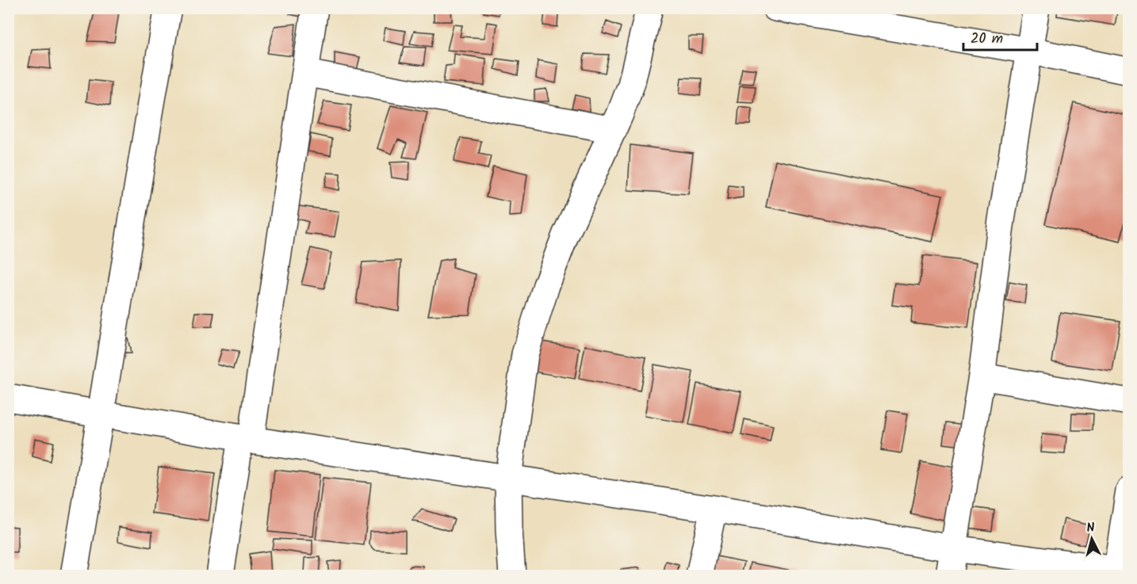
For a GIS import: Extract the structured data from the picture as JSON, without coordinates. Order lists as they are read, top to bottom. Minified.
{"scale_bar":"20 m","north":"top"}
